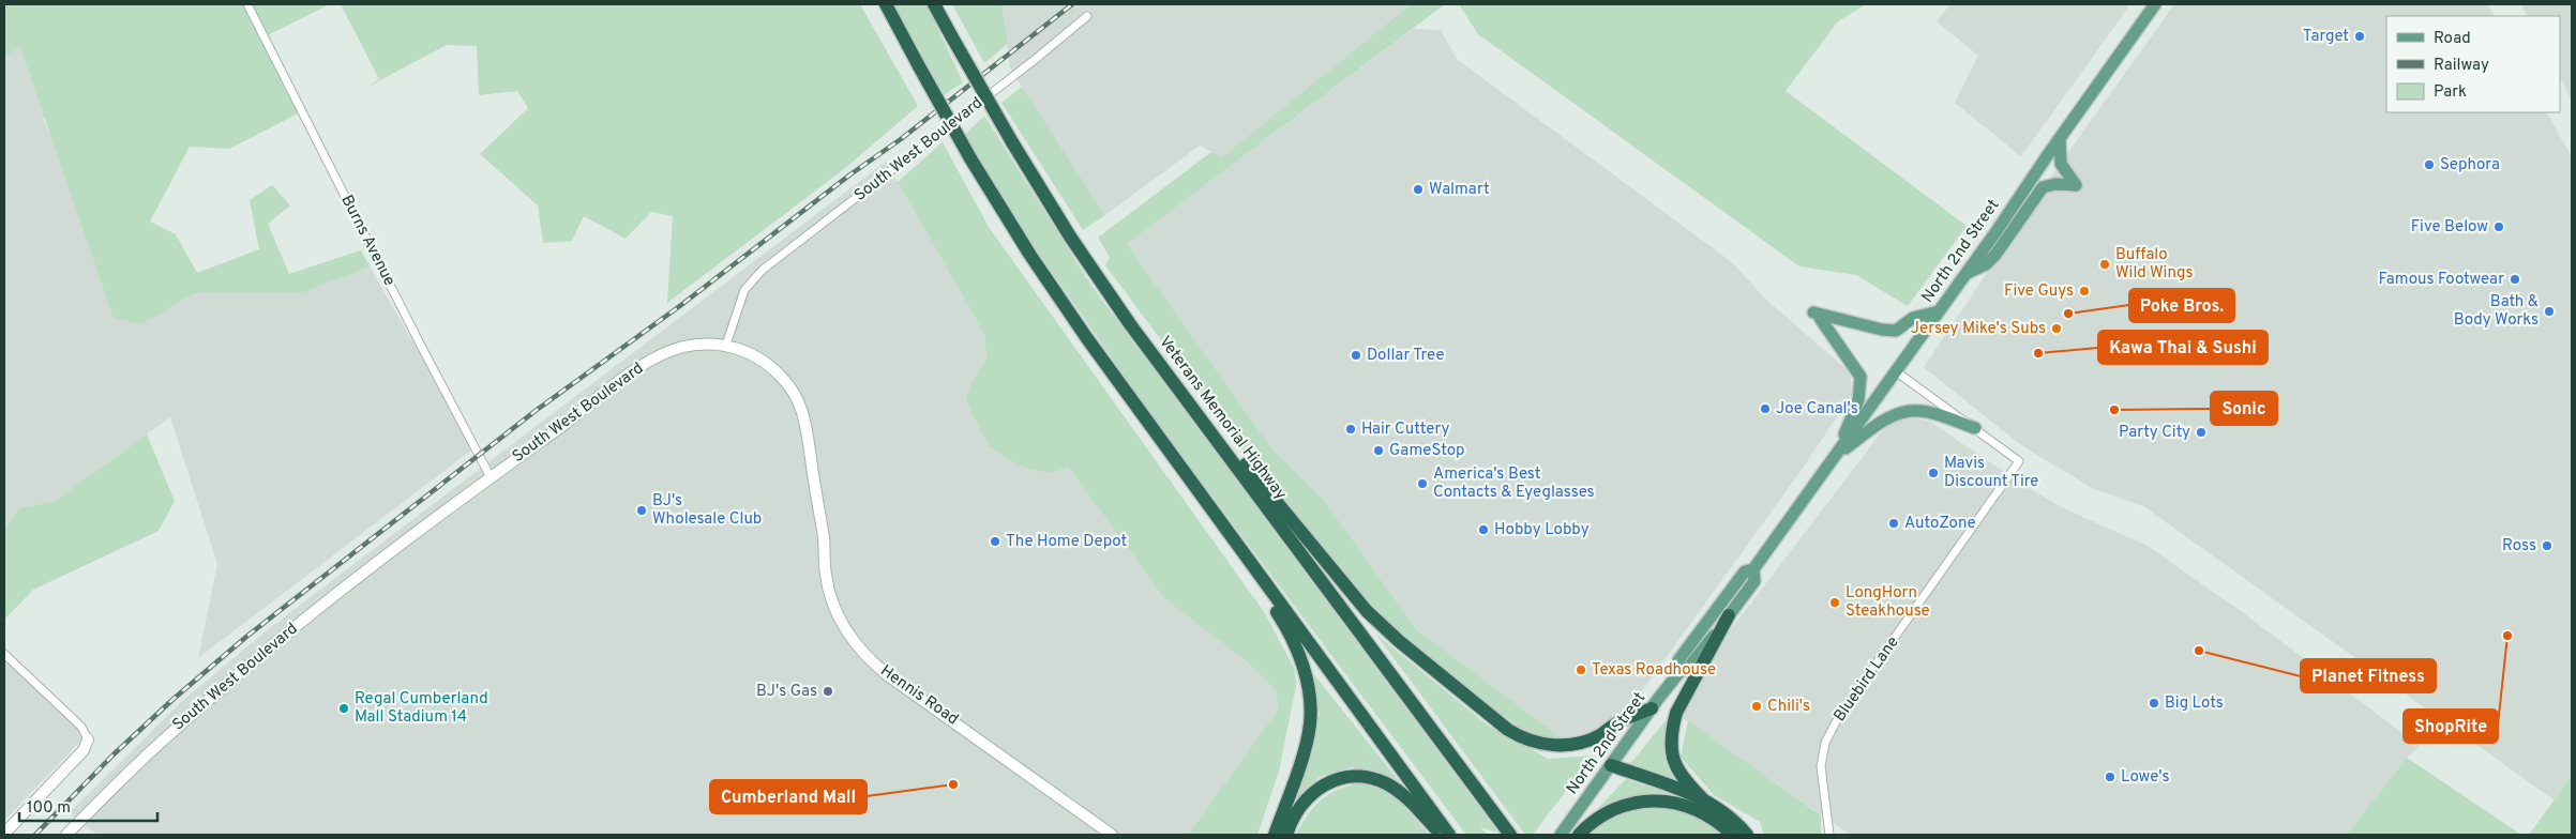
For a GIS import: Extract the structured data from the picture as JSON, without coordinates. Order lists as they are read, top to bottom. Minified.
{"streets":{"highway":["Veterans Memorial Highway"],"main road":["North 2nd Street"],"street":["South West Boulevard","Burns Avenue","Bluebird Lane","Hennis Road"]},"crossings":[["South West Boulevard","Burns Avenue"],["South West Boulevard","Hennis Road"]],"places":["Target","Sephora","Walmart","Five Below","Buffalo Wild Wings","Famous Footwear","Five Guys","Bath & Body Works","Poke Bros.","Jersey Mike's Subs","Kawa Thai & Sushi","Dollar Tree","Joe Canal's","Sonic","Hair Cuttery","Party City","GameStop","Mavis Discount Tire","America's Best Contacts & Eyeglasses","BJ's Wholesale Club","AutoZone","Hobby Lobby","The Home Depot","Ross","LongHorn Steakhouse","ShopRite","Planet Fitness","Texas Roadhouse","BJ's Gas","Big Lots","Chili's","Regal Cumberland Mall Stadium 14","Lowe's","Cumberland Mall"],"legend":["Road","Railway","Park"],"scale_bar":"100 m"}
